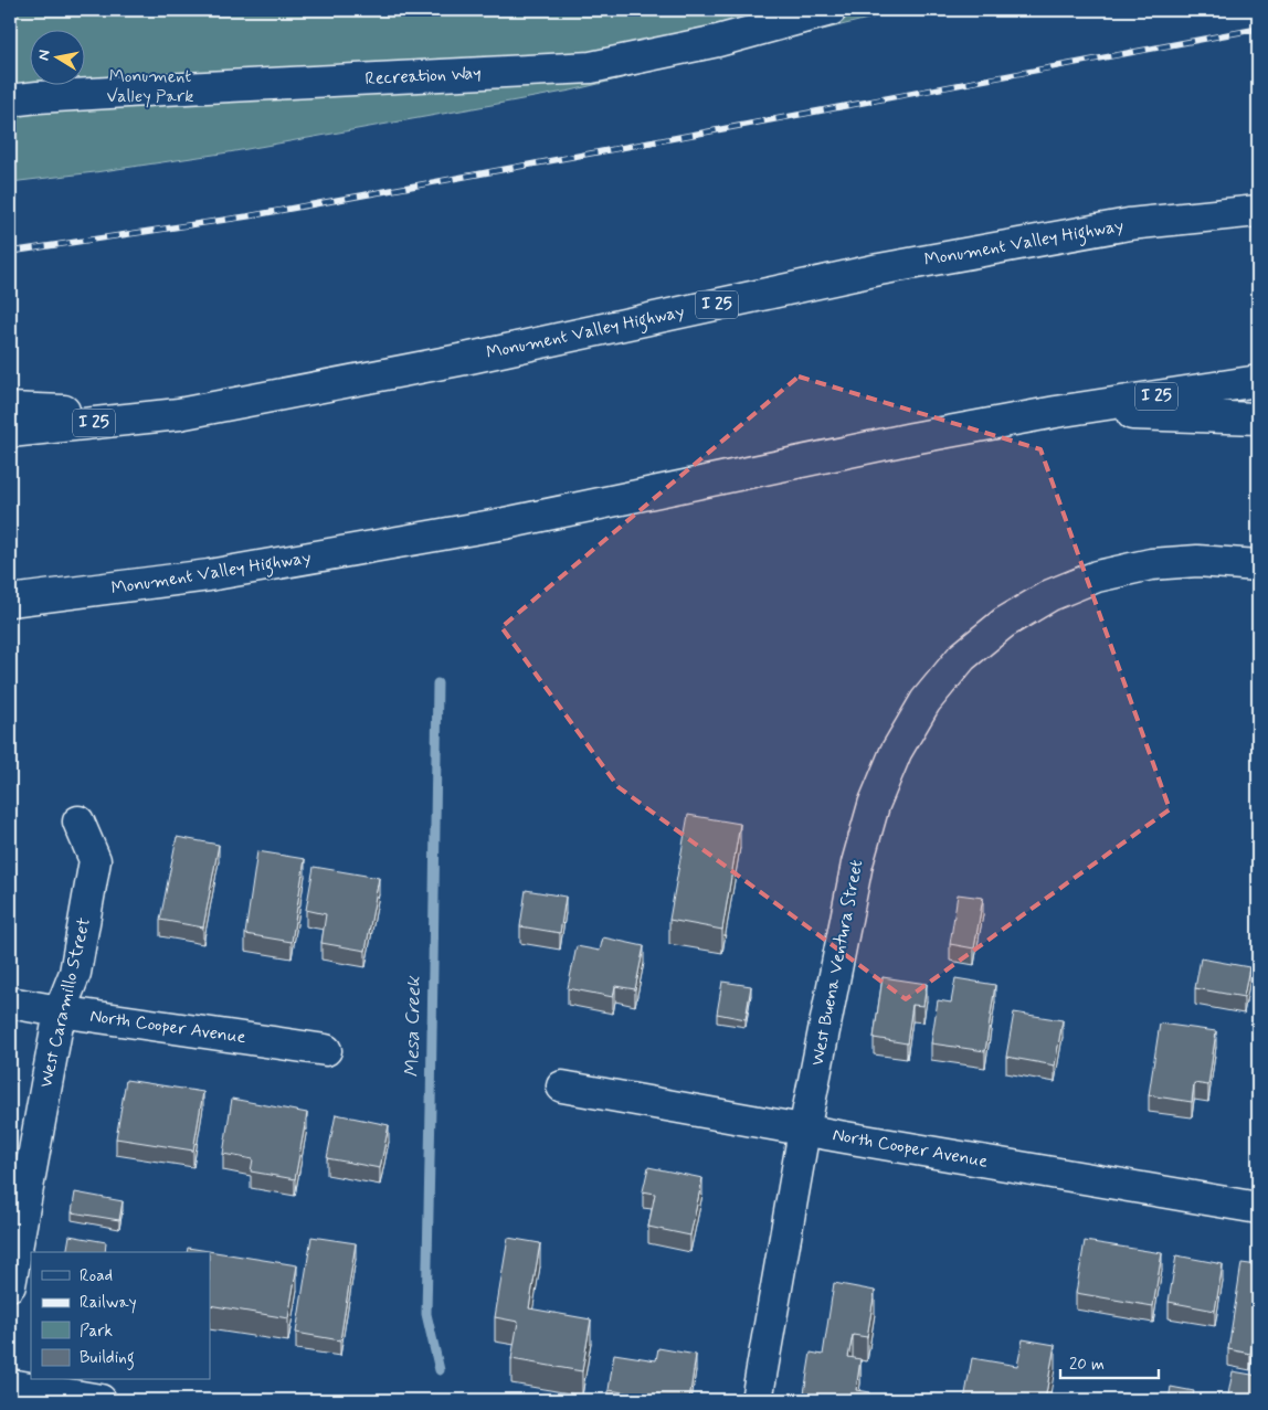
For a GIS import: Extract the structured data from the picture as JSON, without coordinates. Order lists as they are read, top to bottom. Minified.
{"streets":{"main road":["Recreation Way","Monument Valley Highway","I 25","West Buena Ventura Street","West Caramillo Street","North Cooper Avenue"]},"crossings":[["West Buena Ventura Street","North Cooper Avenue"],["West Caramillo Street","North Cooper Avenue"]],"water":["Mesa Creek"],"parks":["Monument Valley Park"],"legend":["Road","Railway","Park","Building"],"scale_bar":"20 m","north":"left"}
